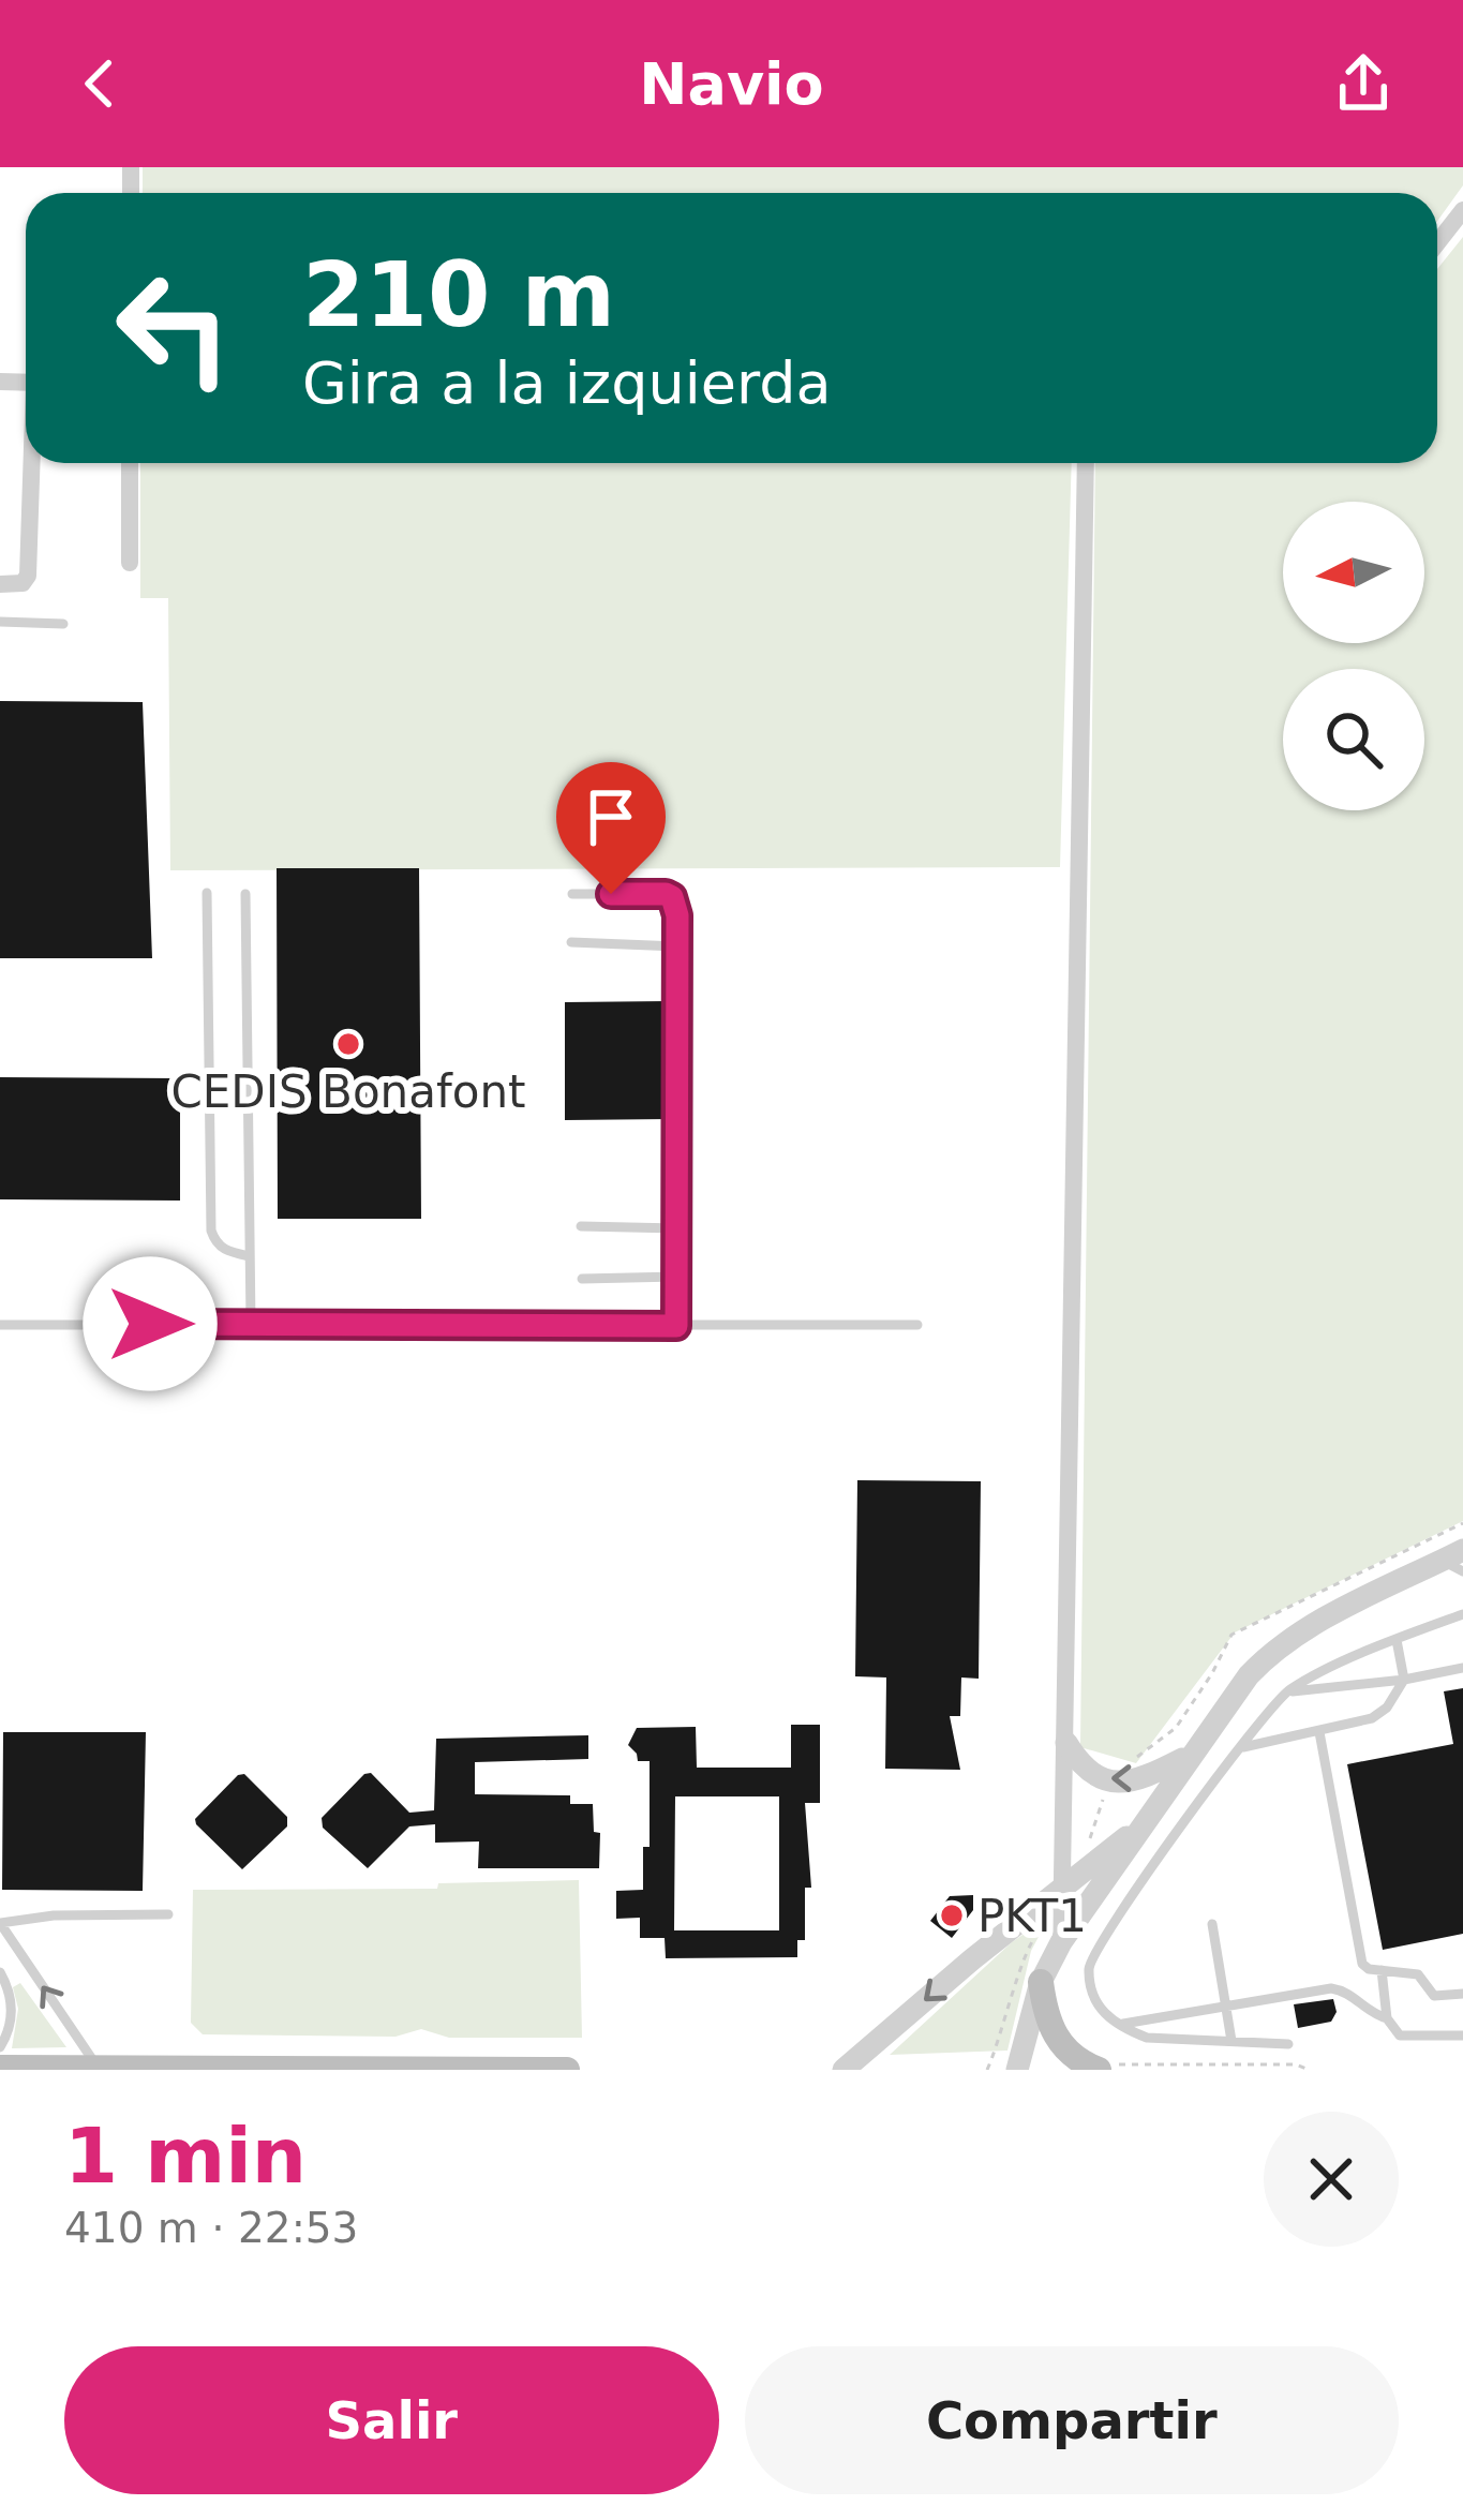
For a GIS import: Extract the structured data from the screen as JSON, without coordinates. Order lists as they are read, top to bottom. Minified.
{"places":["CEDIS Bonafont","PKT1"],"north":"left","page":{"header":"Navio","turn":["210 m","Gira a la izquierda"],"heading":["1 min","410 m · 22:53"],"buttons":["Salir","Compartir"]}}
